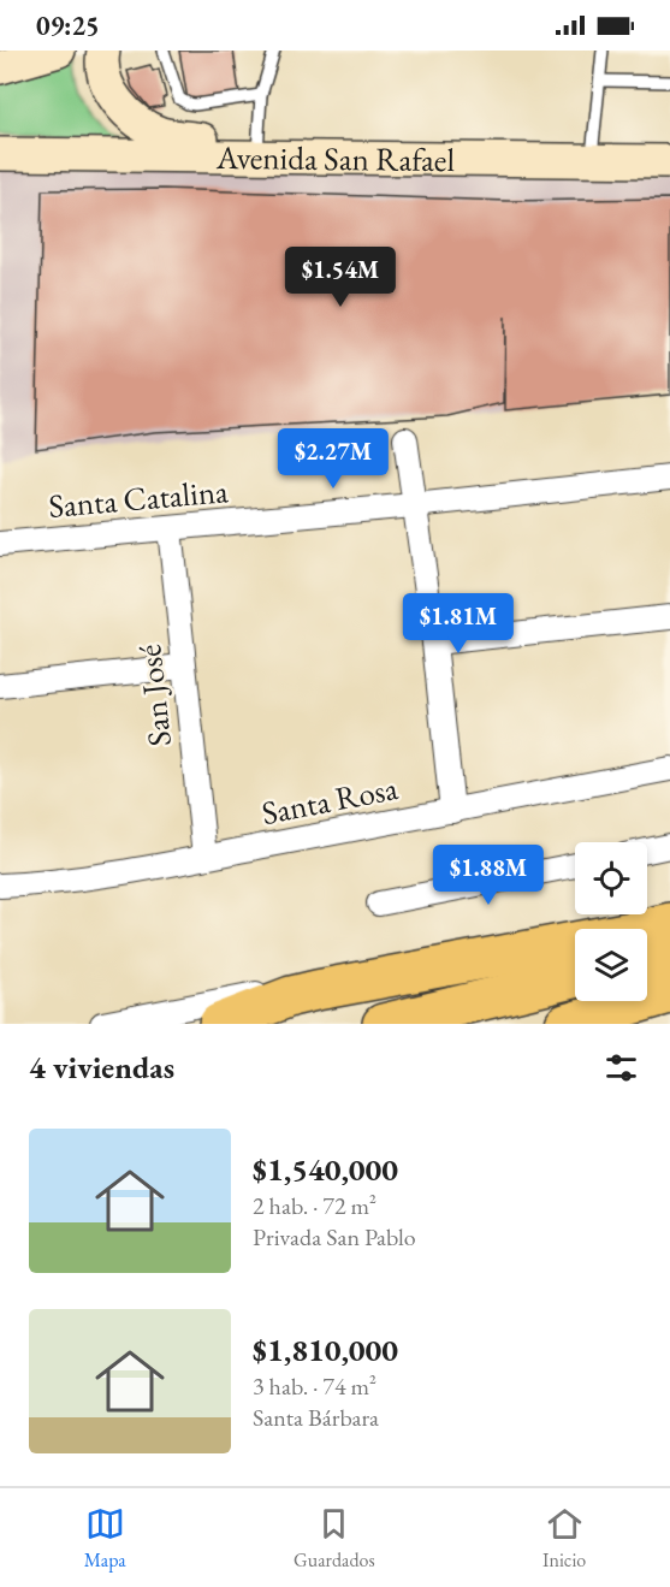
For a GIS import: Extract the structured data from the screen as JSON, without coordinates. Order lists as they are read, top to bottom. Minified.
{"streets":{"street":["Avenida San Rafael","Santa Catalina","San José","Santa Rosa"]},"crossings":[["Santa Catalina","San José"],["San José","Santa Rosa"]],"page":{"status":"09:25","price":["$1.54M","$2.27M","$1.81M","$1.88M"],"heading":"4 viviendas","list":[{"name":"$1,540,000","note":"2 hab. · 72 m² · Privada San Pablo"},{"name":"$1,810,000","note":"3 hab. · 74 m² · Santa Bárbara"}],"tabs":["Mapa","Guardados","Inicio"]}}
